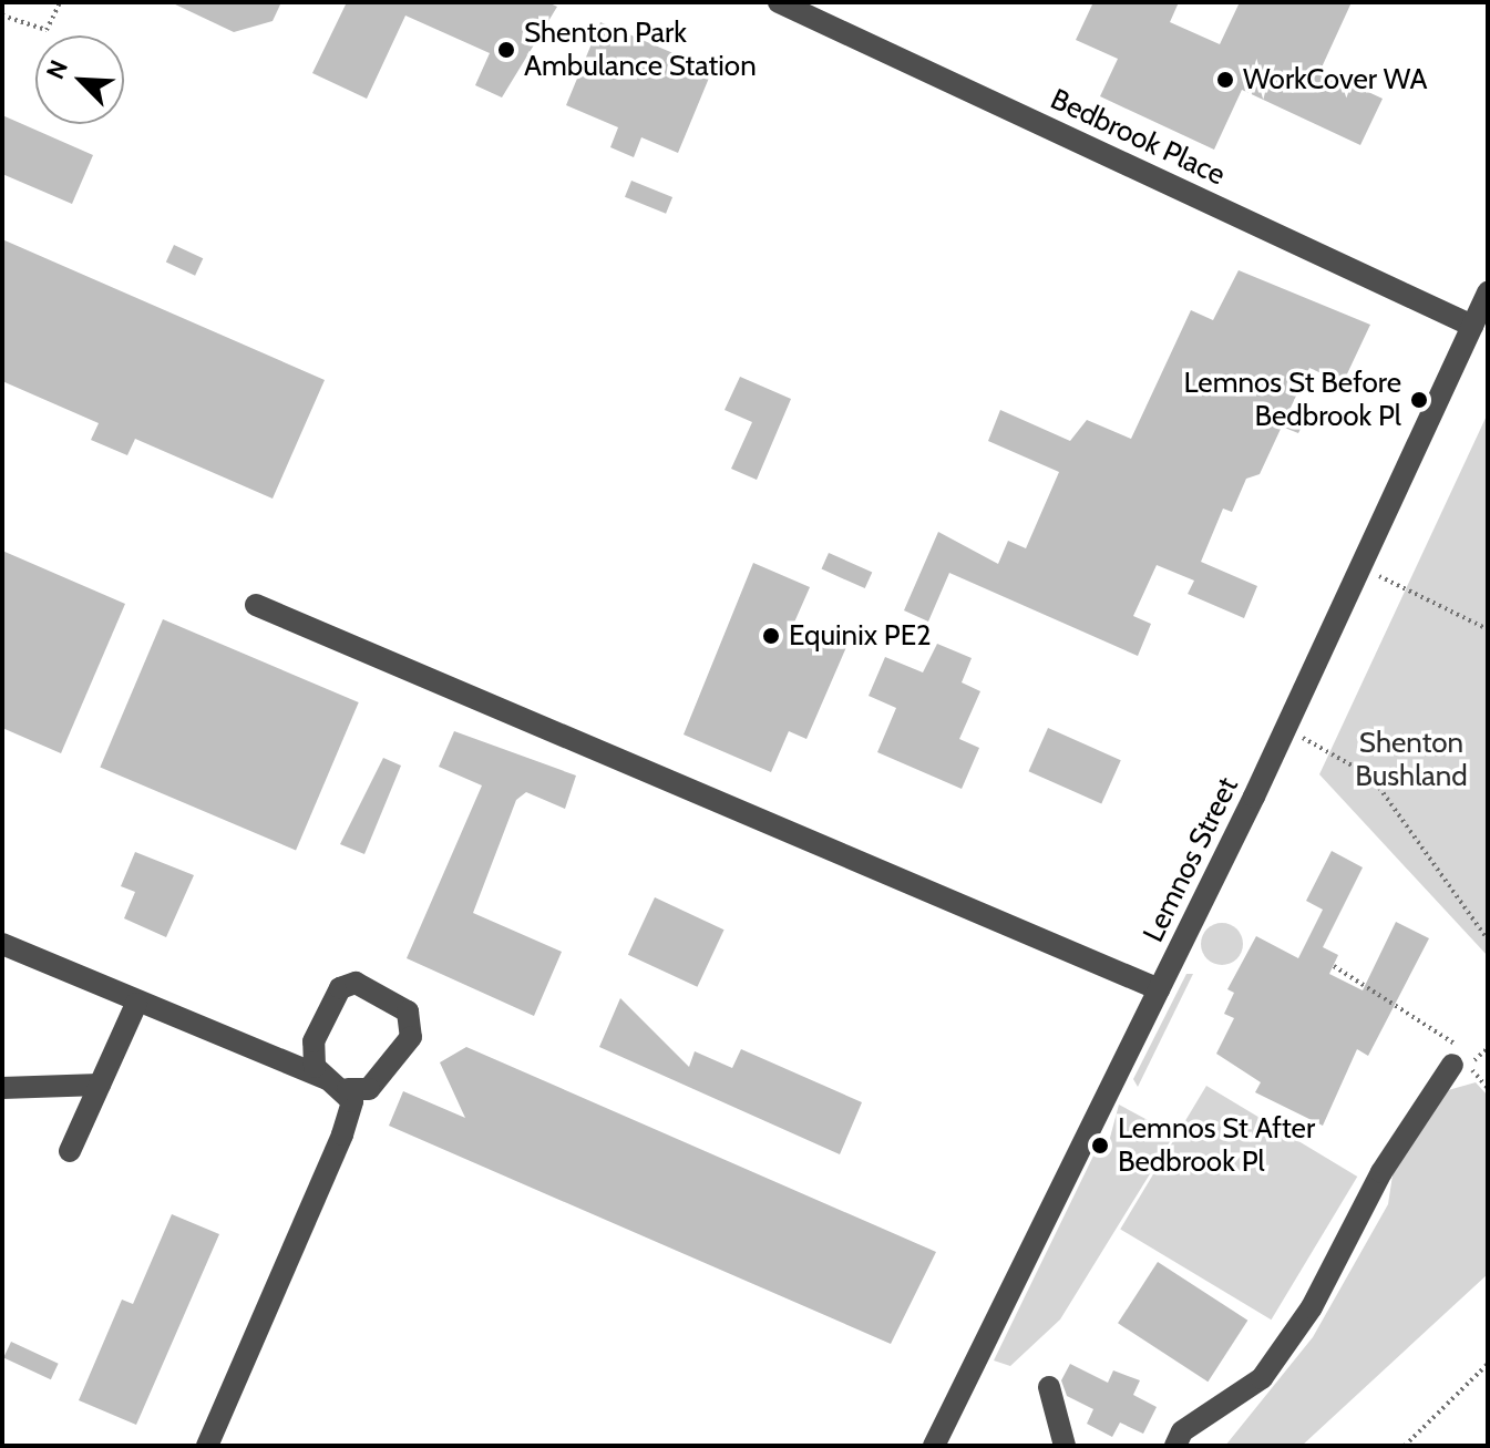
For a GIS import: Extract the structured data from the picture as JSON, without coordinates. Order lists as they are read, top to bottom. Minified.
{"streets":{"street":["Bedbrook Place","Lemnos Street"]},"crossings":[["Bedbrook Place","Lemnos Street"]],"parks":["Shenton Bushland"],"places":["Shenton Park Ambulance Station","WorkCover WA","Lemnos St Before Bedbrook Pl","Equinix PE2","Lemnos St After Bedbrook Pl"],"north":"top left"}
